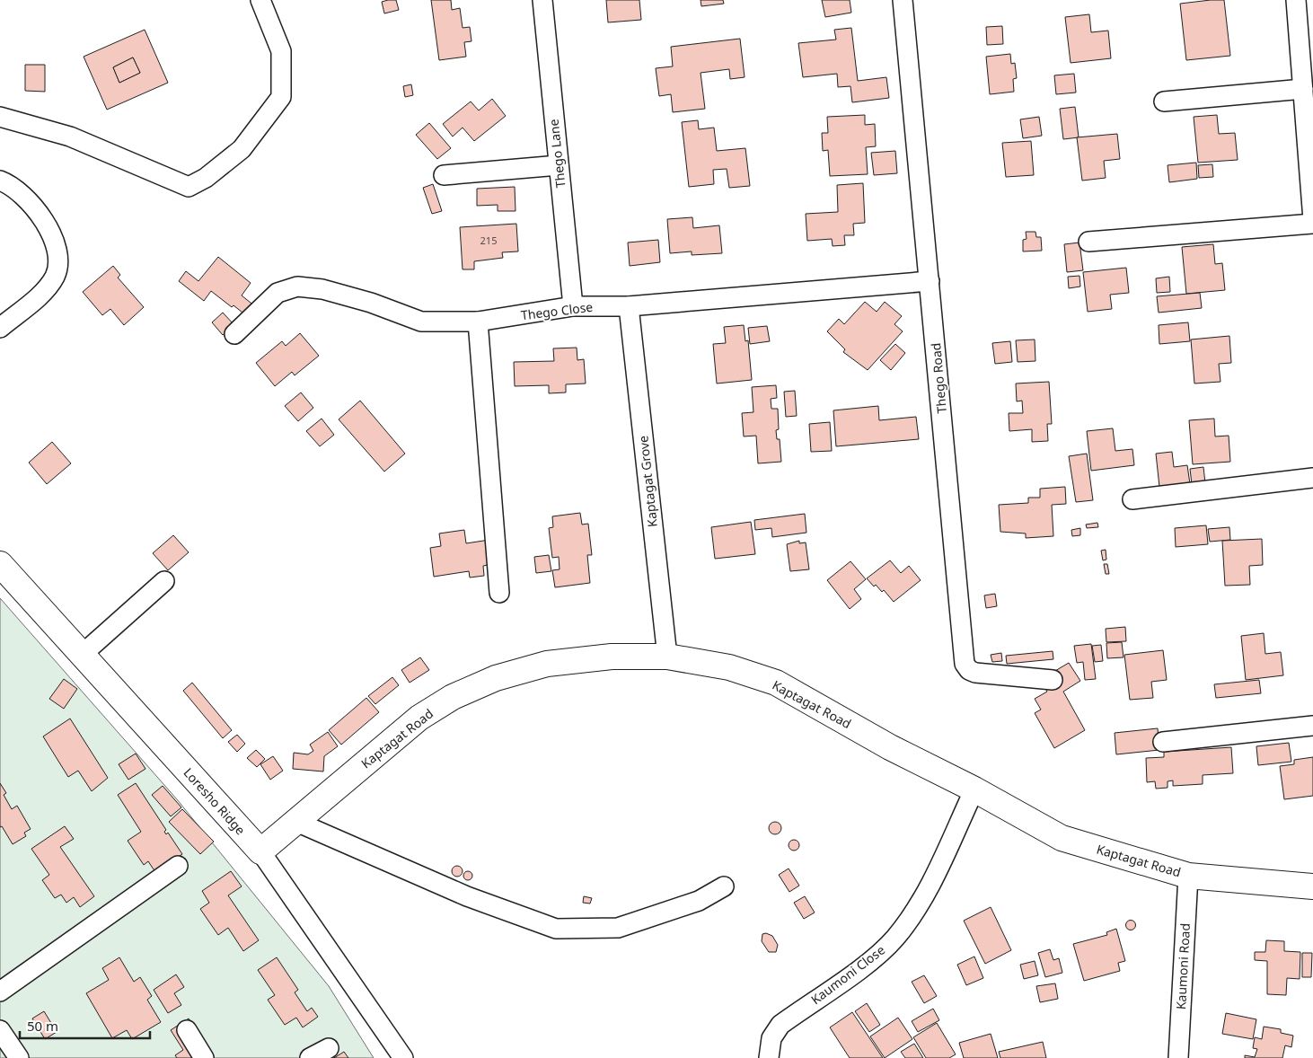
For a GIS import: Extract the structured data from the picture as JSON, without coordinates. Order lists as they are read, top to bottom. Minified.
{"streets":{"main road":["Kaptagat Road","Loresho Ridge"],"street":["Thego Lane","Thego Close","Thego Road","Kaptagat Grove","Kaumoni Road","Kaumoni Close"]},"crossings":[["Thego Lane","Thego Close"],["Thego Close","Thego Road"],["Thego Close","Kaptagat Grove"],["Kaptagat Grove","Kaptagat Road"],["Kaptagat Road","Loresho Ridge"],["Kaptagat Road","Kaumoni Road"],["Kaptagat Road","Kaumoni Close"]],"house_numbers":["215"],"scale_bar":"50 m"}
